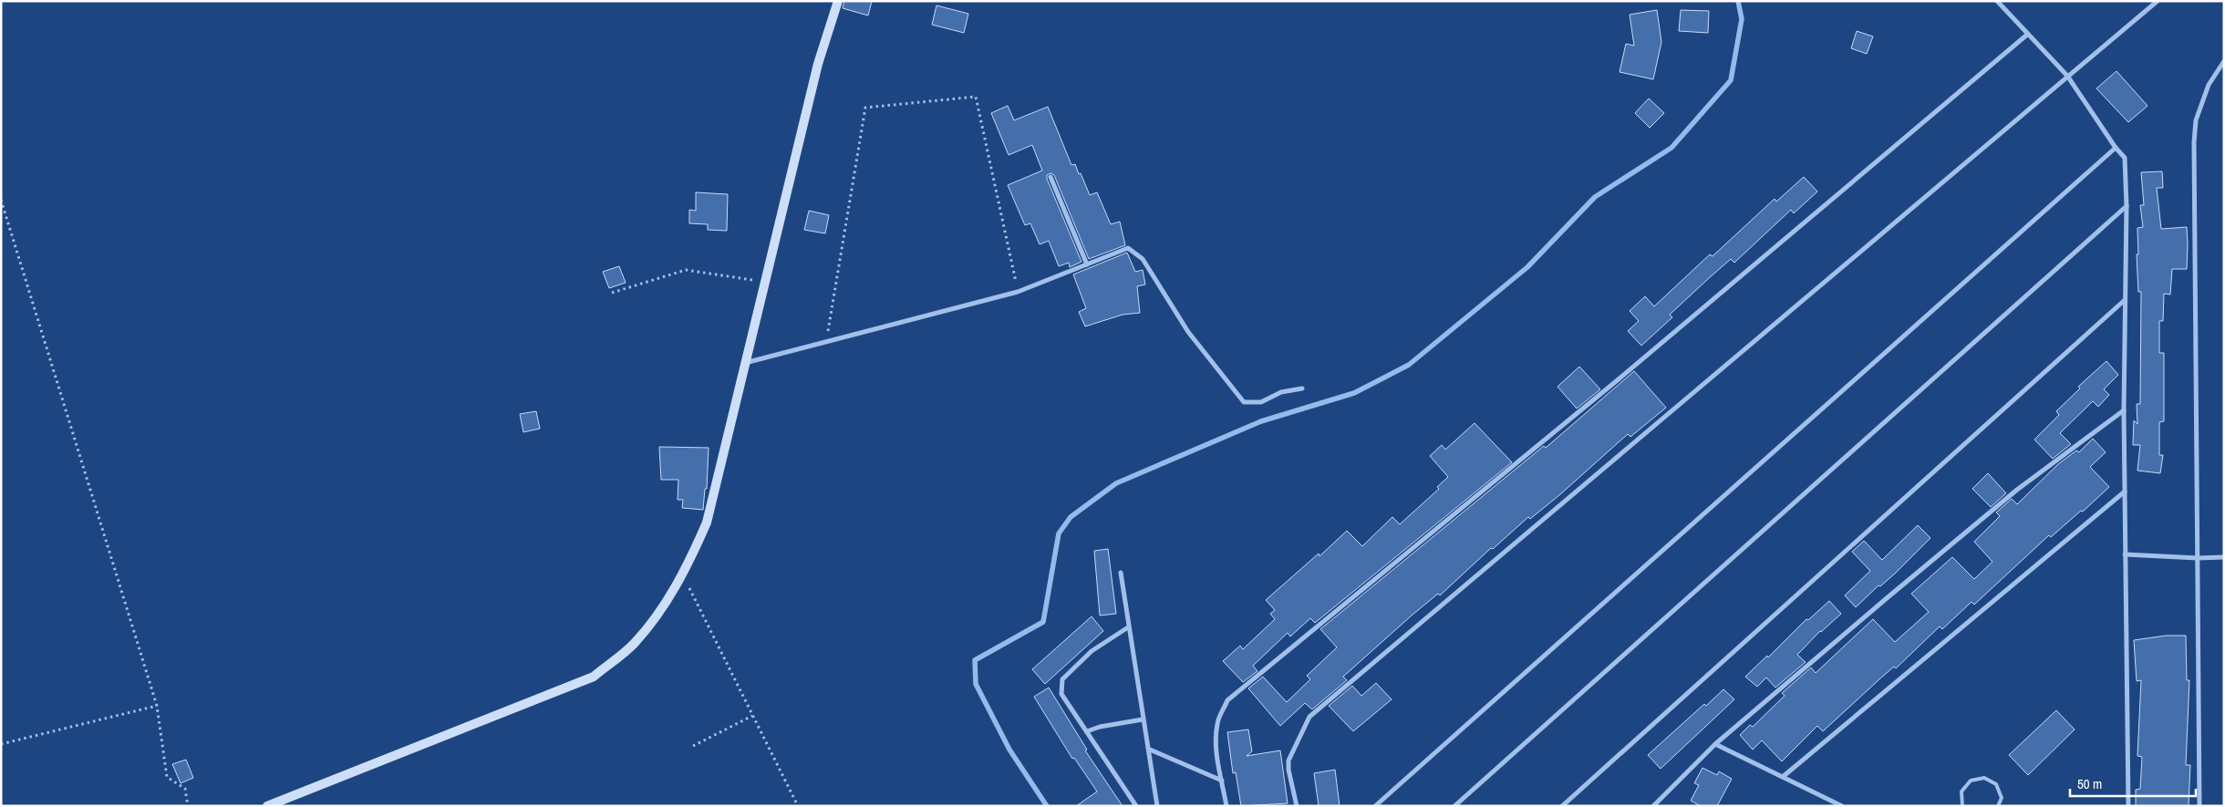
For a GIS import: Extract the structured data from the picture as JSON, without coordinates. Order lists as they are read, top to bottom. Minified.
{"scale_bar":"50 m"}
